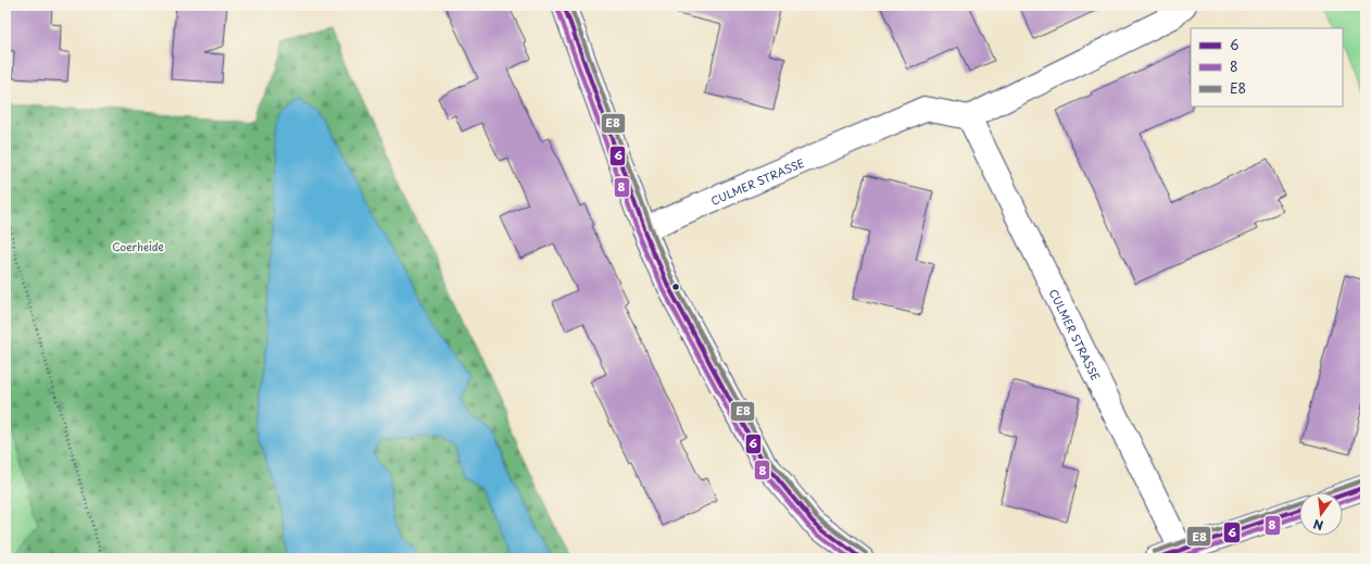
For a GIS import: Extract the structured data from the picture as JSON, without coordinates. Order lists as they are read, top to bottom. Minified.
{"streets":{"street":["CULMER STRASSE"]},"parks":["Coerheide"],"lines":["transit line 6","transit line E8","transit line 8"],"legend":["6","8","E8"],"north":"bottom"}
